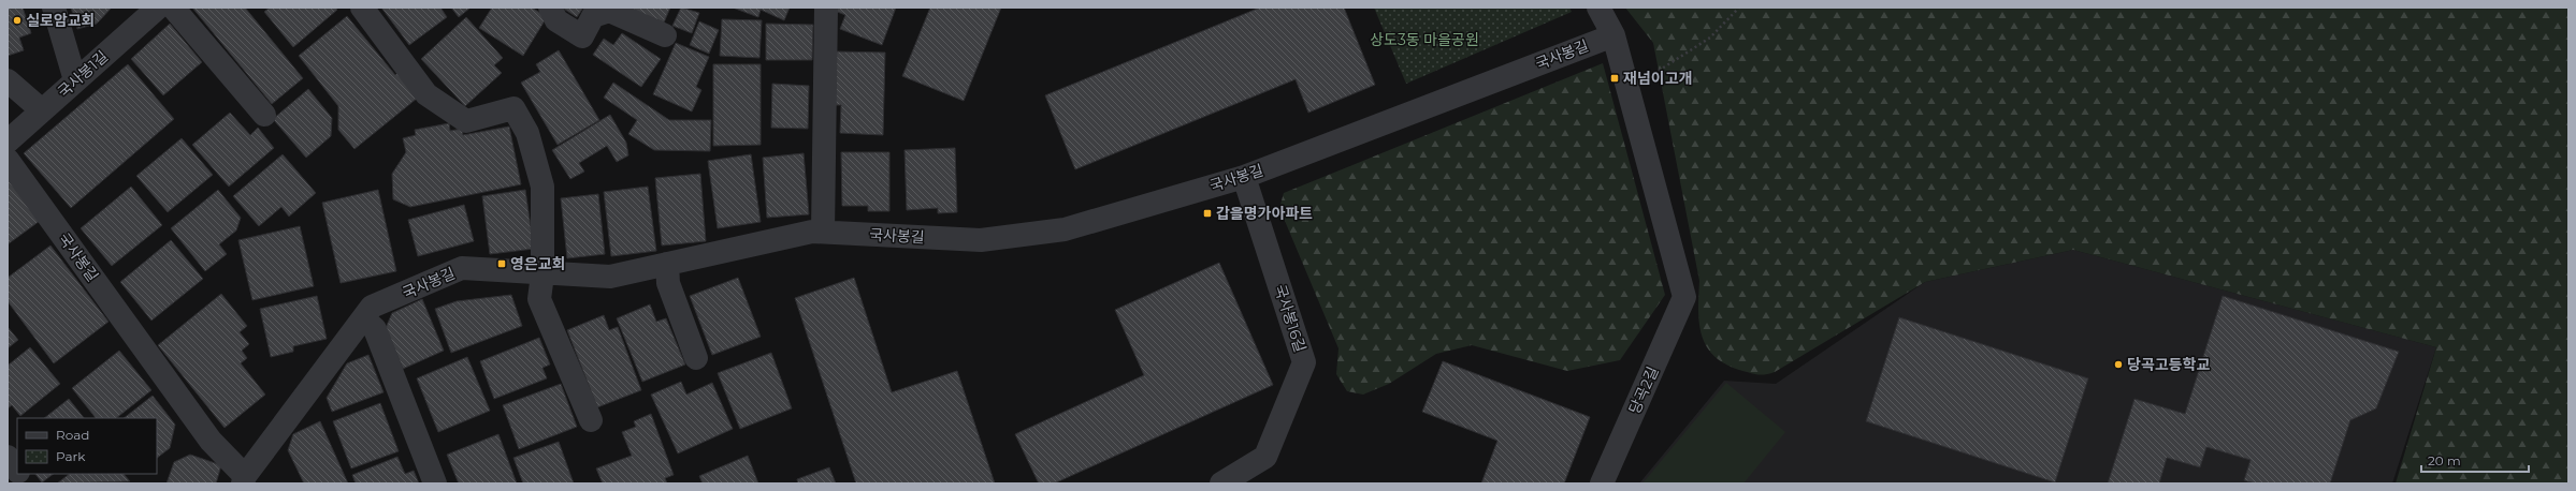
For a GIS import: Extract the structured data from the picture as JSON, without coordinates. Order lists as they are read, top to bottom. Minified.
{"streets":{"street":["국사봉길","국사봉1길","국사봉16길","당곡2길"]},"crossings":[["국사봉길","국사봉16길"],["국사봉길","당곡2길"]],"parks":["상도3동 마을공원"],"places":{"other":["실로암교회","당곡고등학교"],"transit":["재넘이고개","갑을명가아파트","영은교회"]},"legend":["Road","Park"],"scale_bar":"20 m"}
